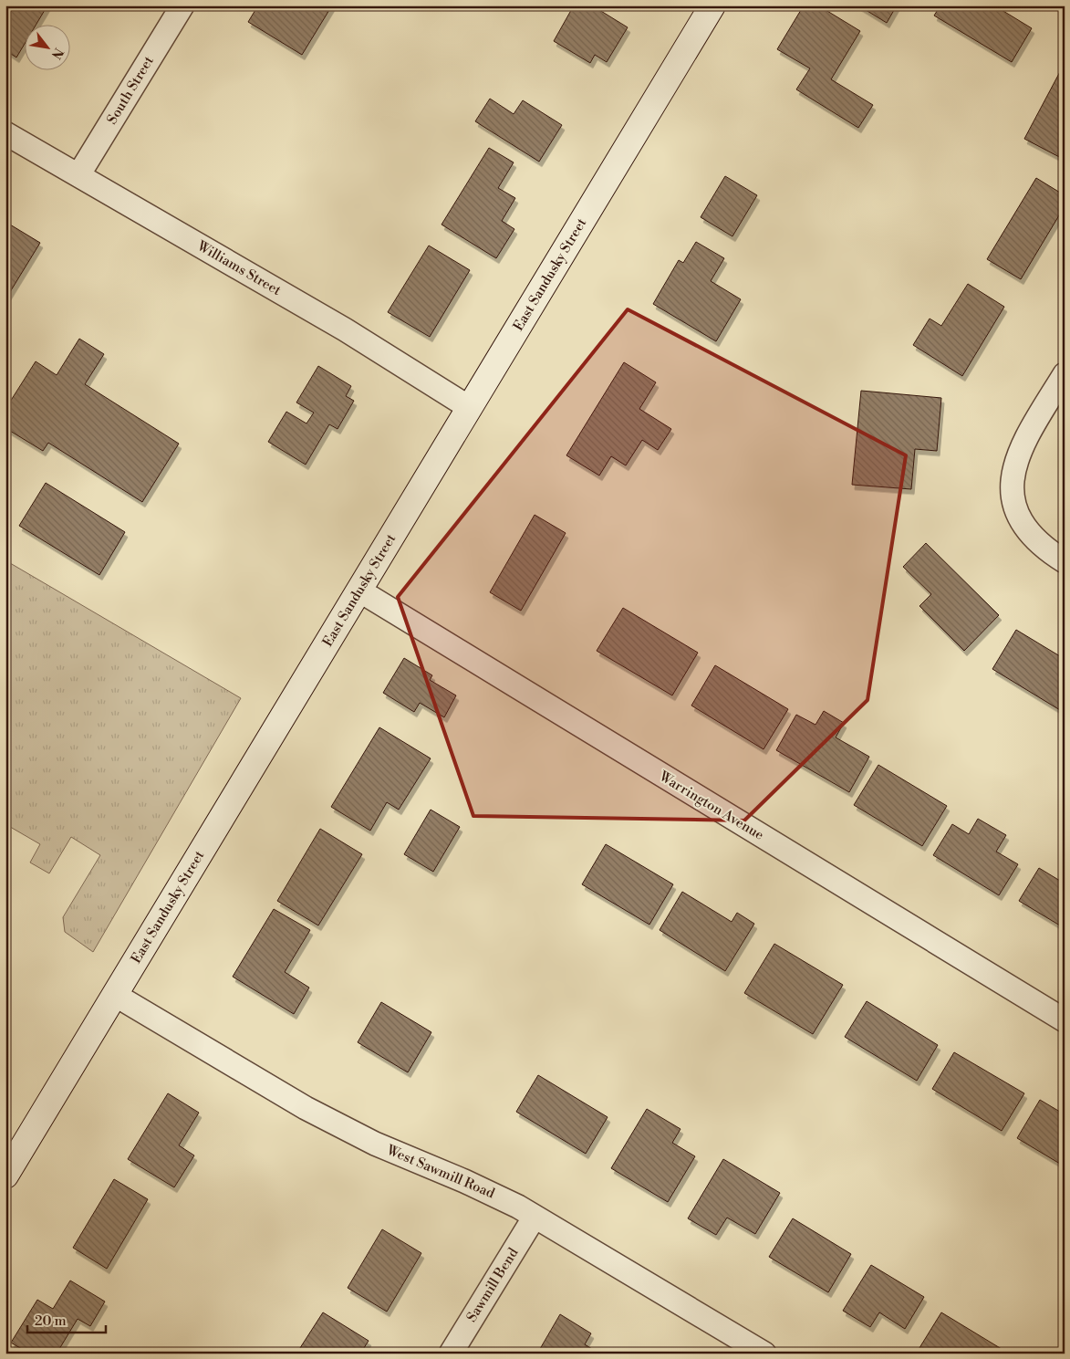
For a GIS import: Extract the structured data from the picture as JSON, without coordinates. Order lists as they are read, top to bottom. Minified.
{"streets":{"main road":["East Sandusky Street"],"street":["South Street","Williams Street","Warrington Avenue","West Sawmill Road","Sawmill Bend"]},"crossings":[["South Street","Williams Street"],["Williams Street","East Sandusky Street"],["East Sandusky Street","Warrington Avenue"],["East Sandusky Street","West Sawmill Road"],["West Sawmill Road","Sawmill Bend"]],"scale_bar":"20 m","north":"bottom right"}
